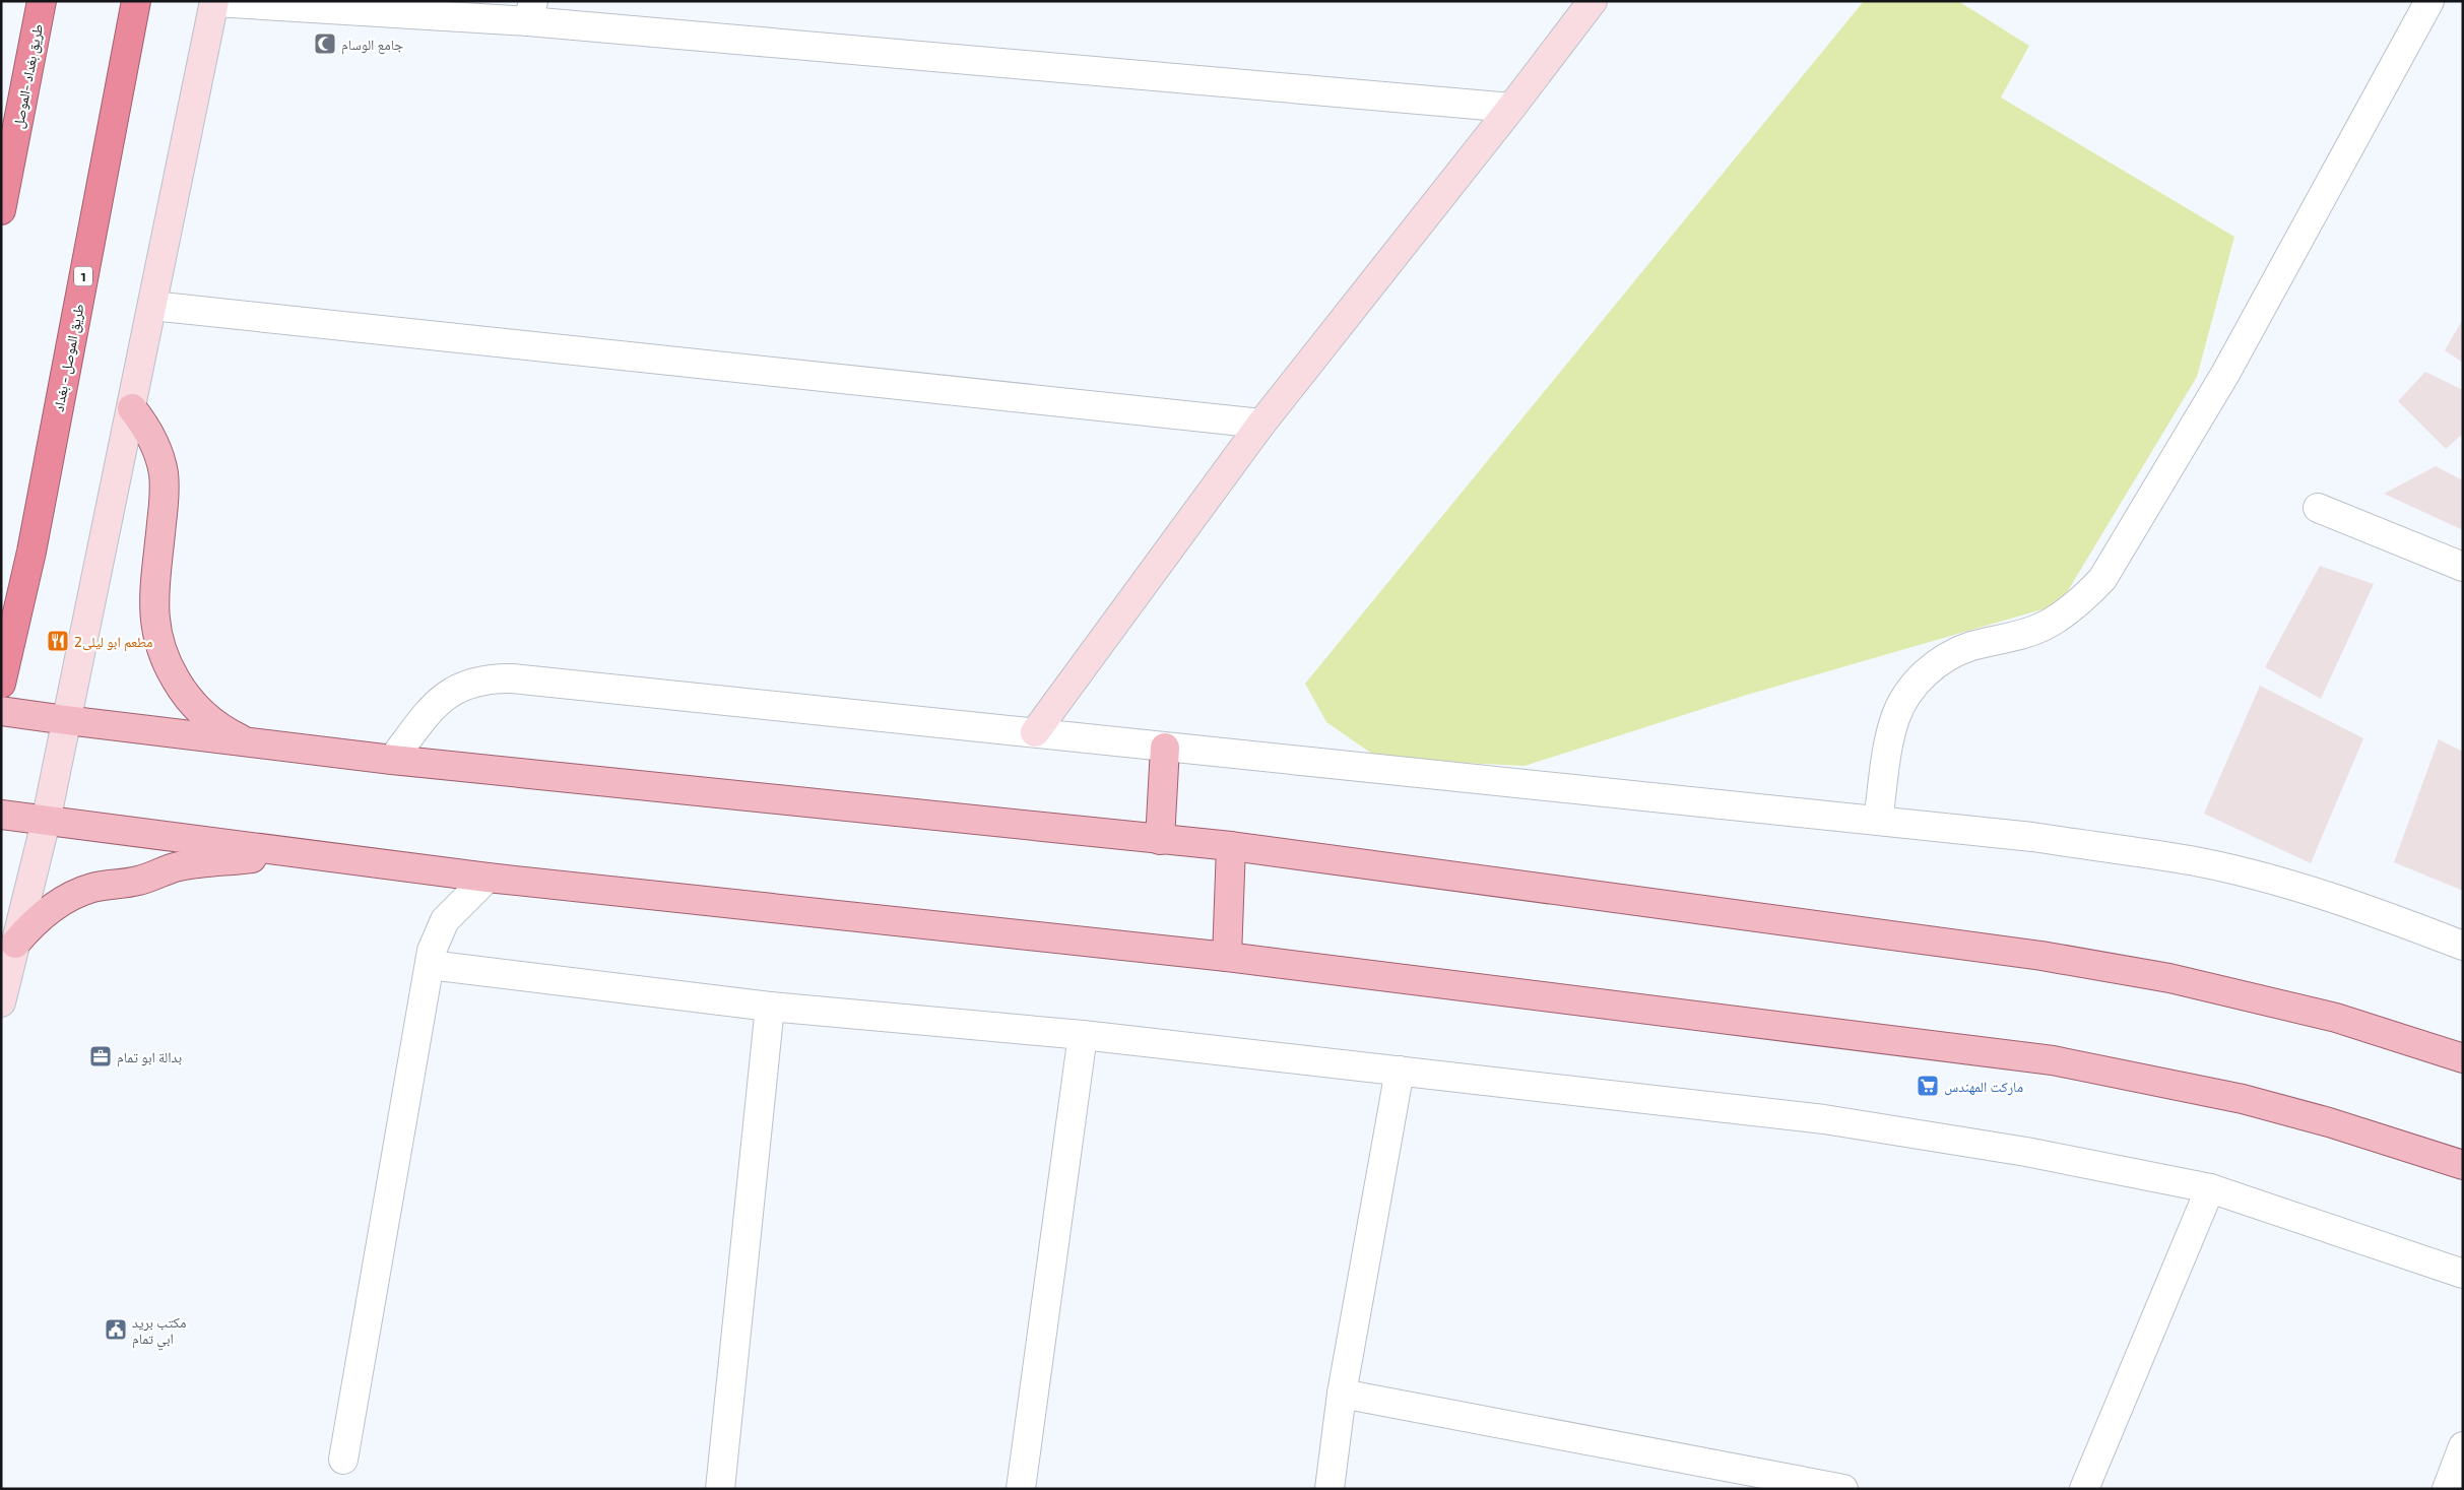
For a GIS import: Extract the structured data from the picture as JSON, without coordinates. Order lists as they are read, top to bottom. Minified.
{"streets":{"highway":["طريق بغداد -الموصل","1","طريق الموصل - بغداد"]},"places":{"mosque":["جامع الوسام"],"restaurant":["مطعم ابو ليلى2"],"office":["بدالة ابو تمام"],"supermarket":["ماركت المهندس"],"public building":["مكتب بريد ابي تمام"]}}
